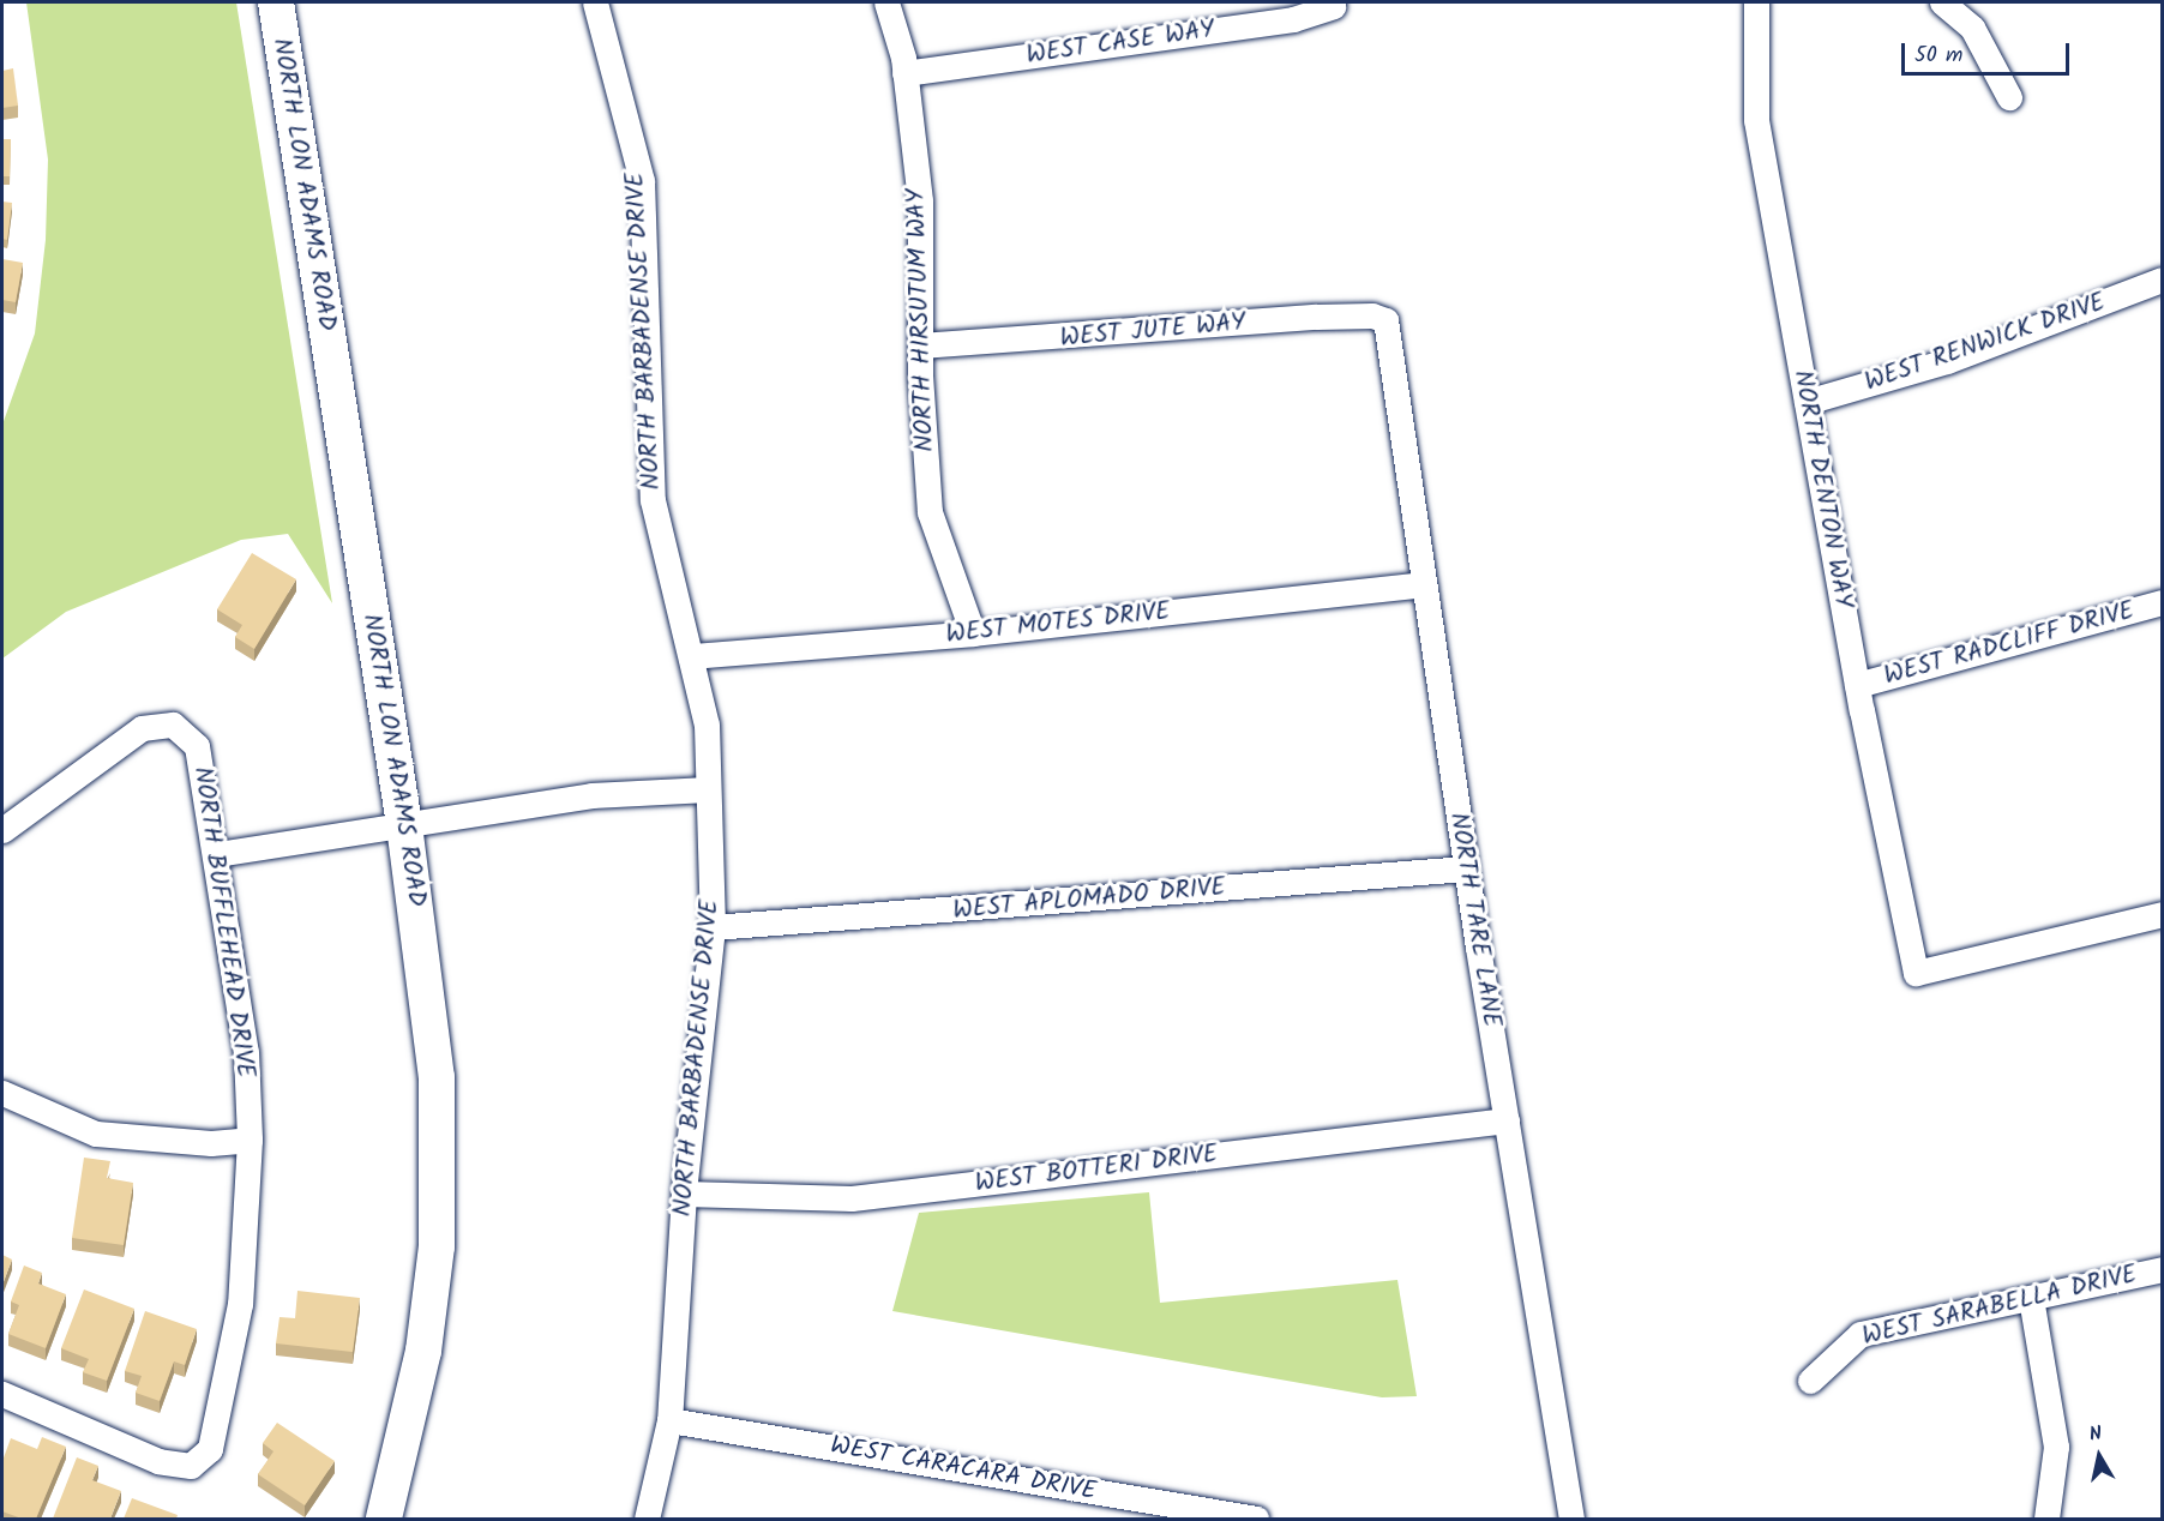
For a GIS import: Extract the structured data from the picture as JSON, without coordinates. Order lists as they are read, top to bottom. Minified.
{"streets":{"street":["WEST CASE WAY","NORTH LON ADAMS ROAD","NORTH HIRSUTUM WAY","NORTH BARBADENSE DRIVE","WEST JUTE WAY","WEST RENWICK DRIVE","NORTH DENTON WAY","WEST MOTES DRIVE","WEST RADCLIFF DRIVE","WEST APLOMADO DRIVE","NORTH TARE LANE","NORTH BUFFLEHEAD DRIVE","WEST BOTTERI DRIVE","WEST SARABELLA DRIVE","WEST CARACARA DRIVE"]},"crossings":[["WEST CASE WAY","NORTH HIRSUTUM WAY"],["NORTH HIRSUTUM WAY","WEST JUTE WAY"],["NORTH HIRSUTUM WAY","WEST MOTES DRIVE"],["NORTH BARBADENSE DRIVE","WEST MOTES DRIVE"],["NORTH BARBADENSE DRIVE","WEST APLOMADO DRIVE"],["NORTH BARBADENSE DRIVE","WEST BOTTERI DRIVE"],["NORTH BARBADENSE DRIVE","WEST CARACARA DRIVE"],["WEST JUTE WAY","NORTH TARE LANE"],["WEST RENWICK DRIVE","NORTH DENTON WAY"],["NORTH DENTON WAY","WEST RADCLIFF DRIVE"],["WEST MOTES DRIVE","NORTH TARE LANE"],["WEST APLOMADO DRIVE","NORTH TARE LANE"],["NORTH TARE LANE","WEST BOTTERI DRIVE"]],"scale_bar":"50 m","north":"top"}
